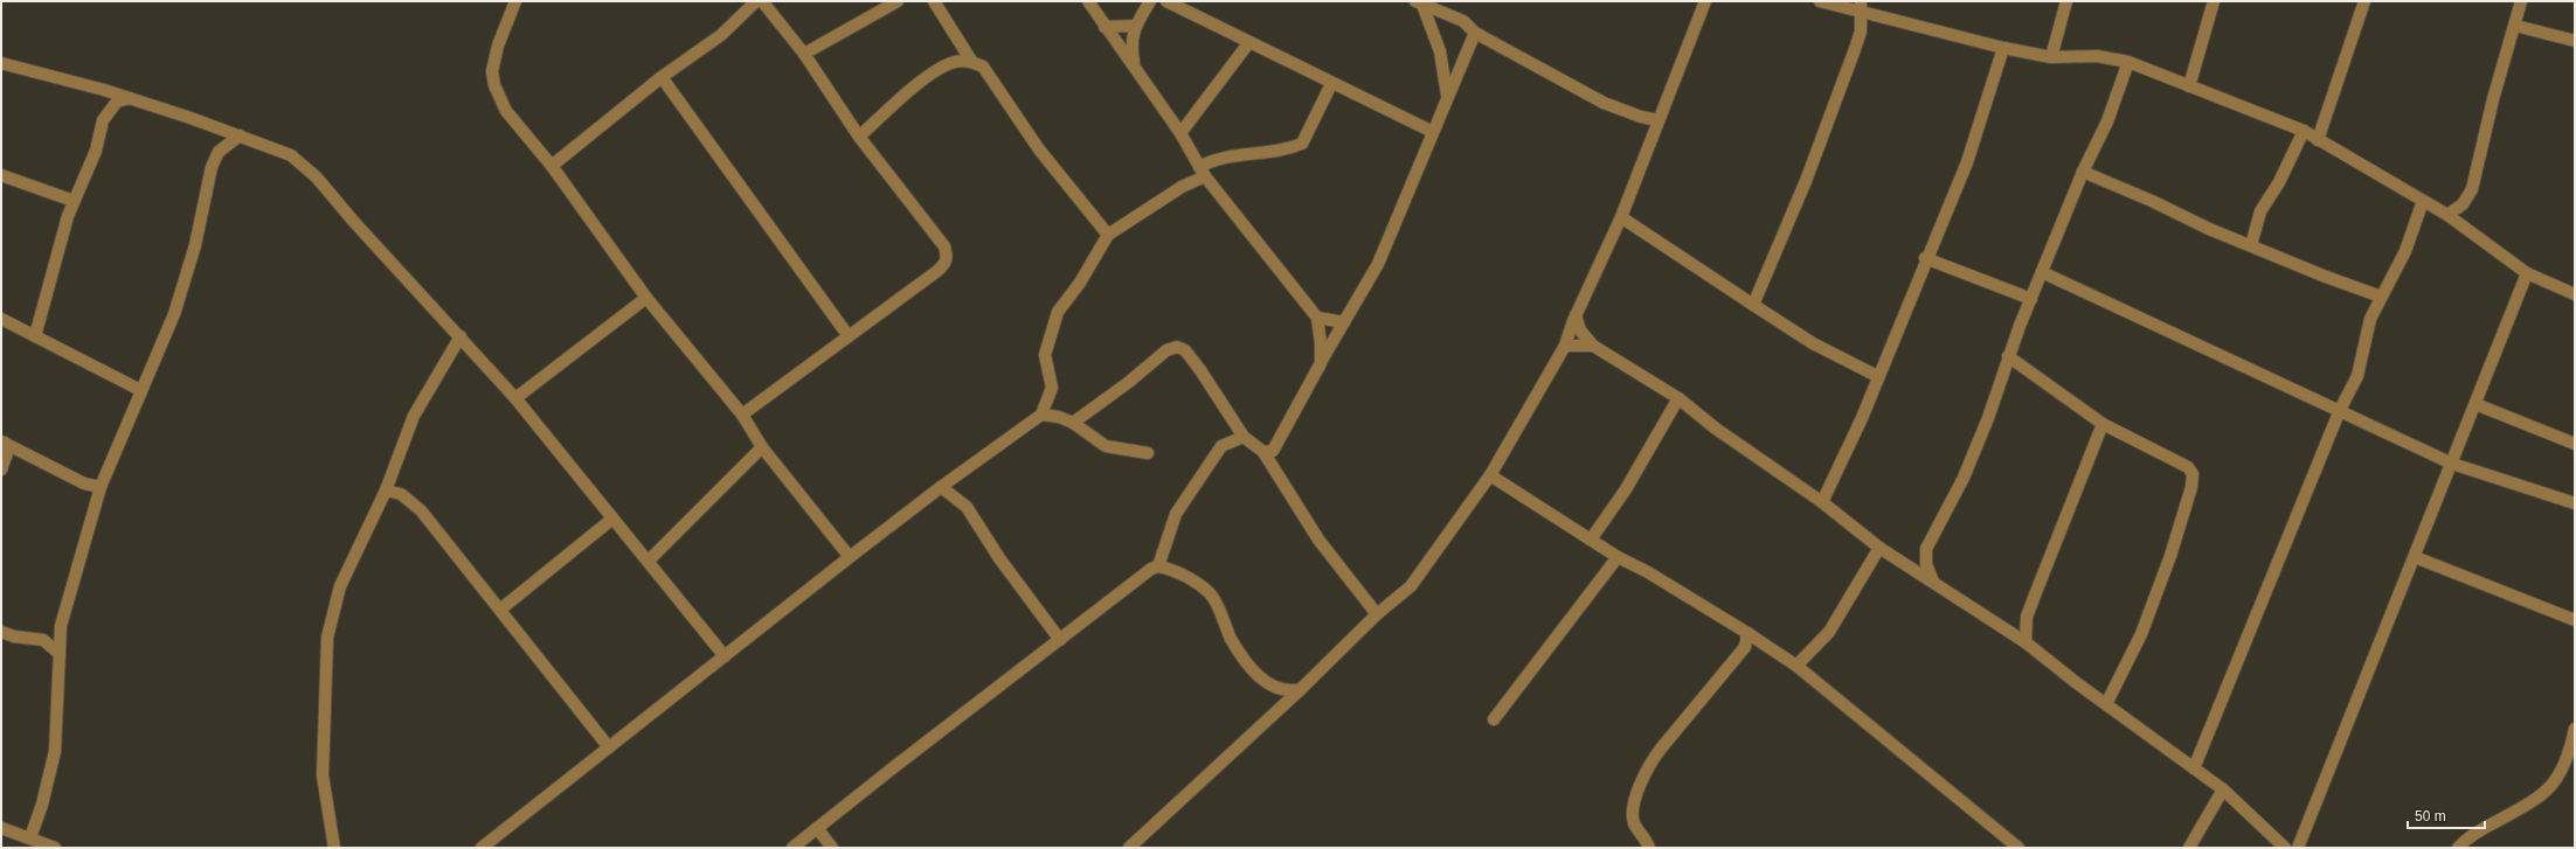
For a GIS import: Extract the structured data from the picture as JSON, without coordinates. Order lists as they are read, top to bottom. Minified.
{"scale_bar":"50 m"}
